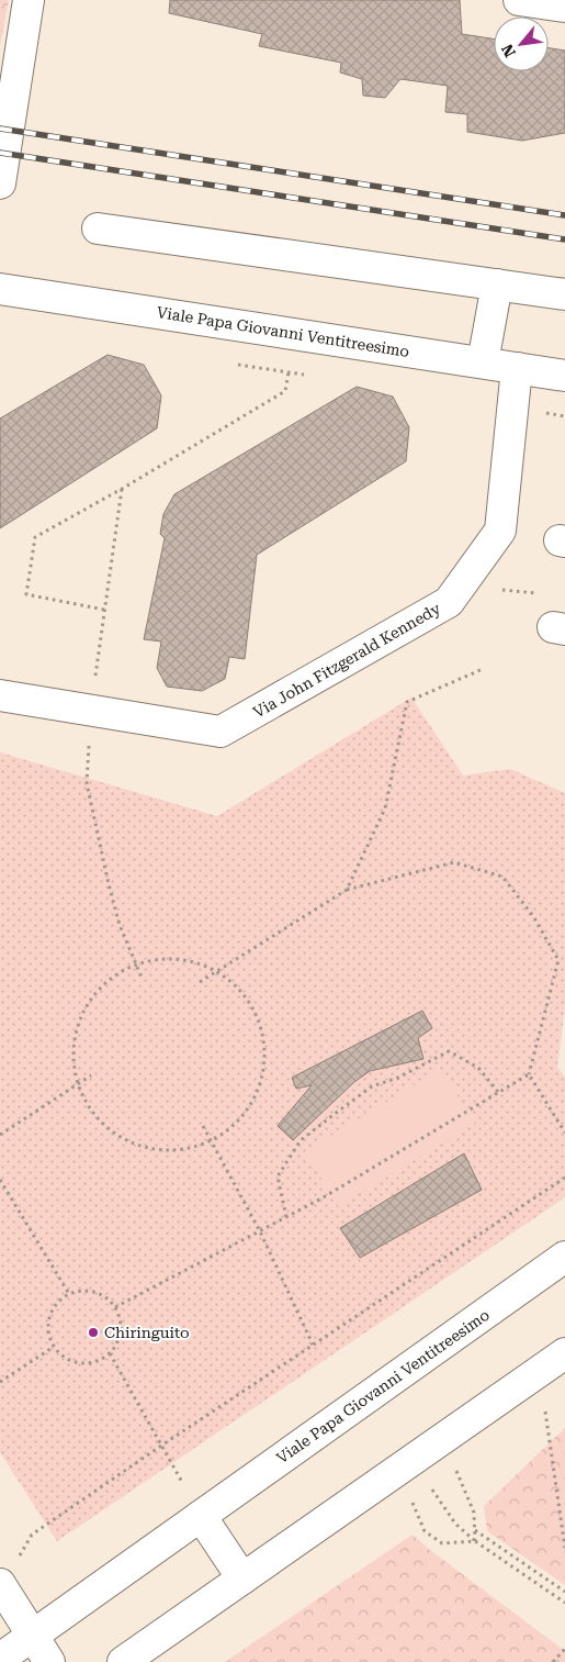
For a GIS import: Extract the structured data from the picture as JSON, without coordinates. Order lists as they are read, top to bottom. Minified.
{"streets":{"street":["Viale Papa Giovanni Ventitreesimo","Via John Fitzgerald Kennedy"]},"crossings":[["Viale Papa Giovanni Ventitreesimo","Via John Fitzgerald Kennedy"]],"places":["Chiringuito"],"north":"bottom left"}
